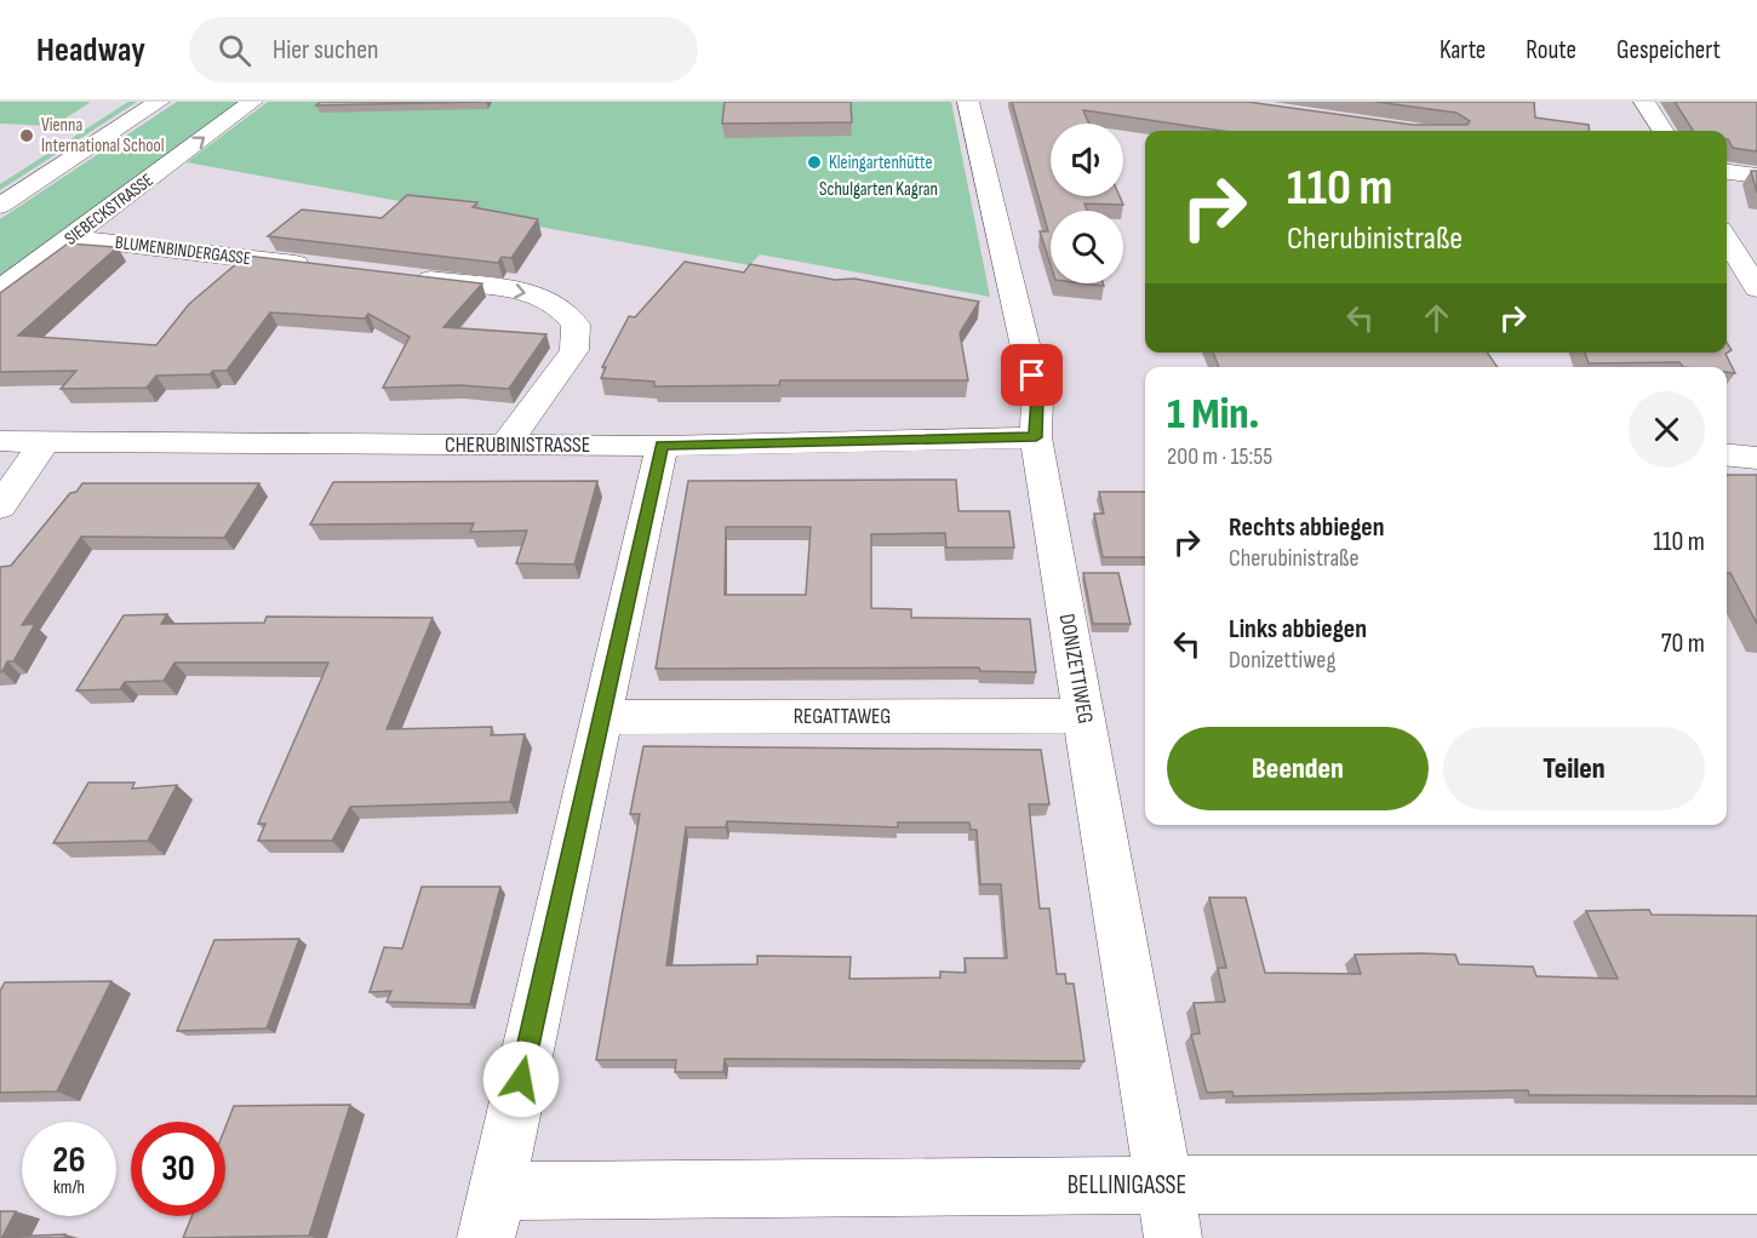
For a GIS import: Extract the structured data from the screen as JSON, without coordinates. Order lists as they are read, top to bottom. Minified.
{"streets":{"street":["SIEBECKSTRASSE","BLUMENBINDERGASSE","CHERUBINISTRASSE","DONIZETTIWEG","REGATTAWEG","BELLINIGASSE"]},"crossings":[["SIEBECKSTRASSE","BLUMENBINDERGASSE"],["CHERUBINISTRASSE","DONIZETTIWEG"],["DONIZETTIWEG","REGATTAWEG"],["DONIZETTIWEG","BELLINIGASSE"]],"parks":["Schulgarten Kagran"],"places":["Vienna International School","Kleingartenhütte"],"page":{"header":"Headway","search":"Hier suchen","nav":["Karte","Route","Gespeichert"],"turn":["110 m","Cherubinistraße"],"heading":["1 Min.","200 m · 15:55"],"list":[{"name":"Rechts abbiegen","note":"Cherubinistraße","value":"110 m"},{"name":"Links abbiegen","note":"Donizettiweg","value":"70 m"}],"buttons":["Beenden","Teilen"],"speed":"26 km/h","limit":"30"}}
